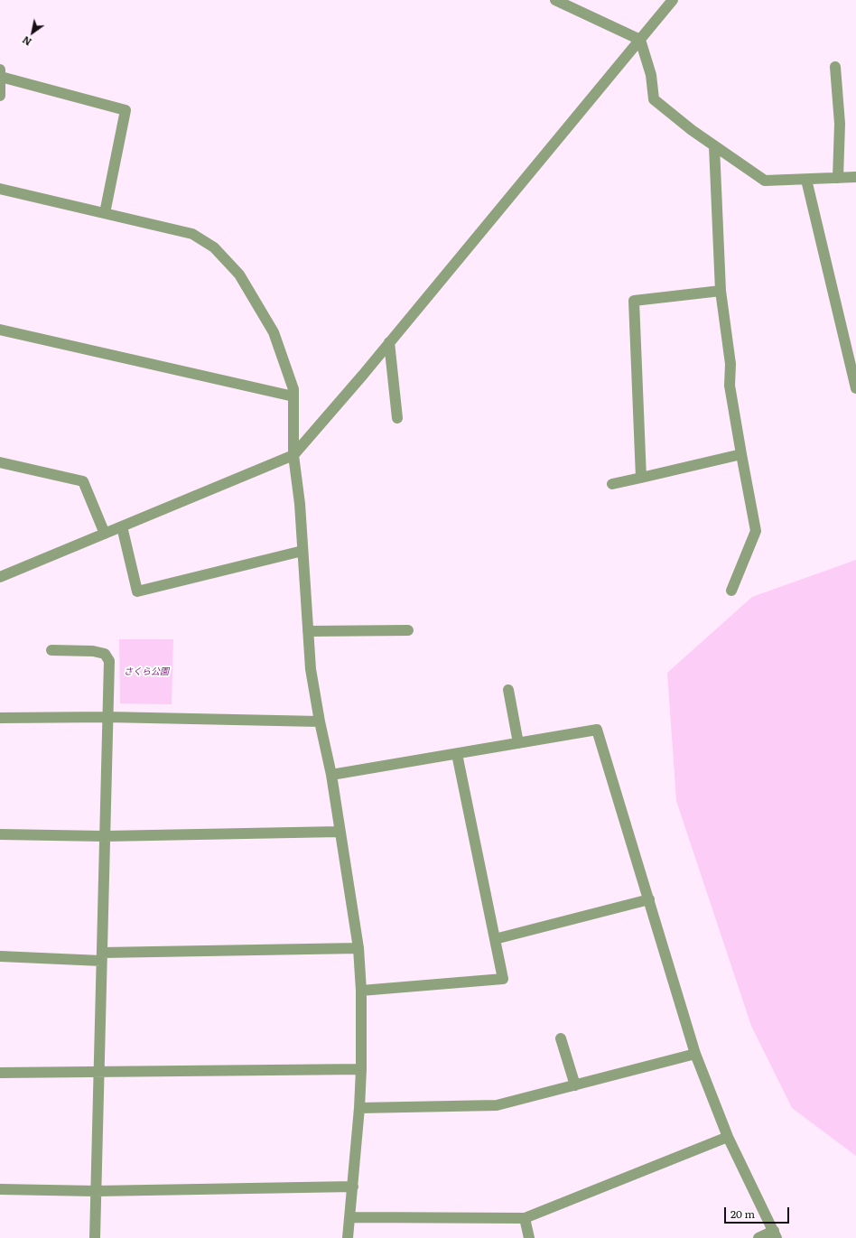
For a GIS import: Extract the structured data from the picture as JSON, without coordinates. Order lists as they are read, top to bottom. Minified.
{"parks":["さくら公園"],"scale_bar":"20 m","north":"bottom left"}
